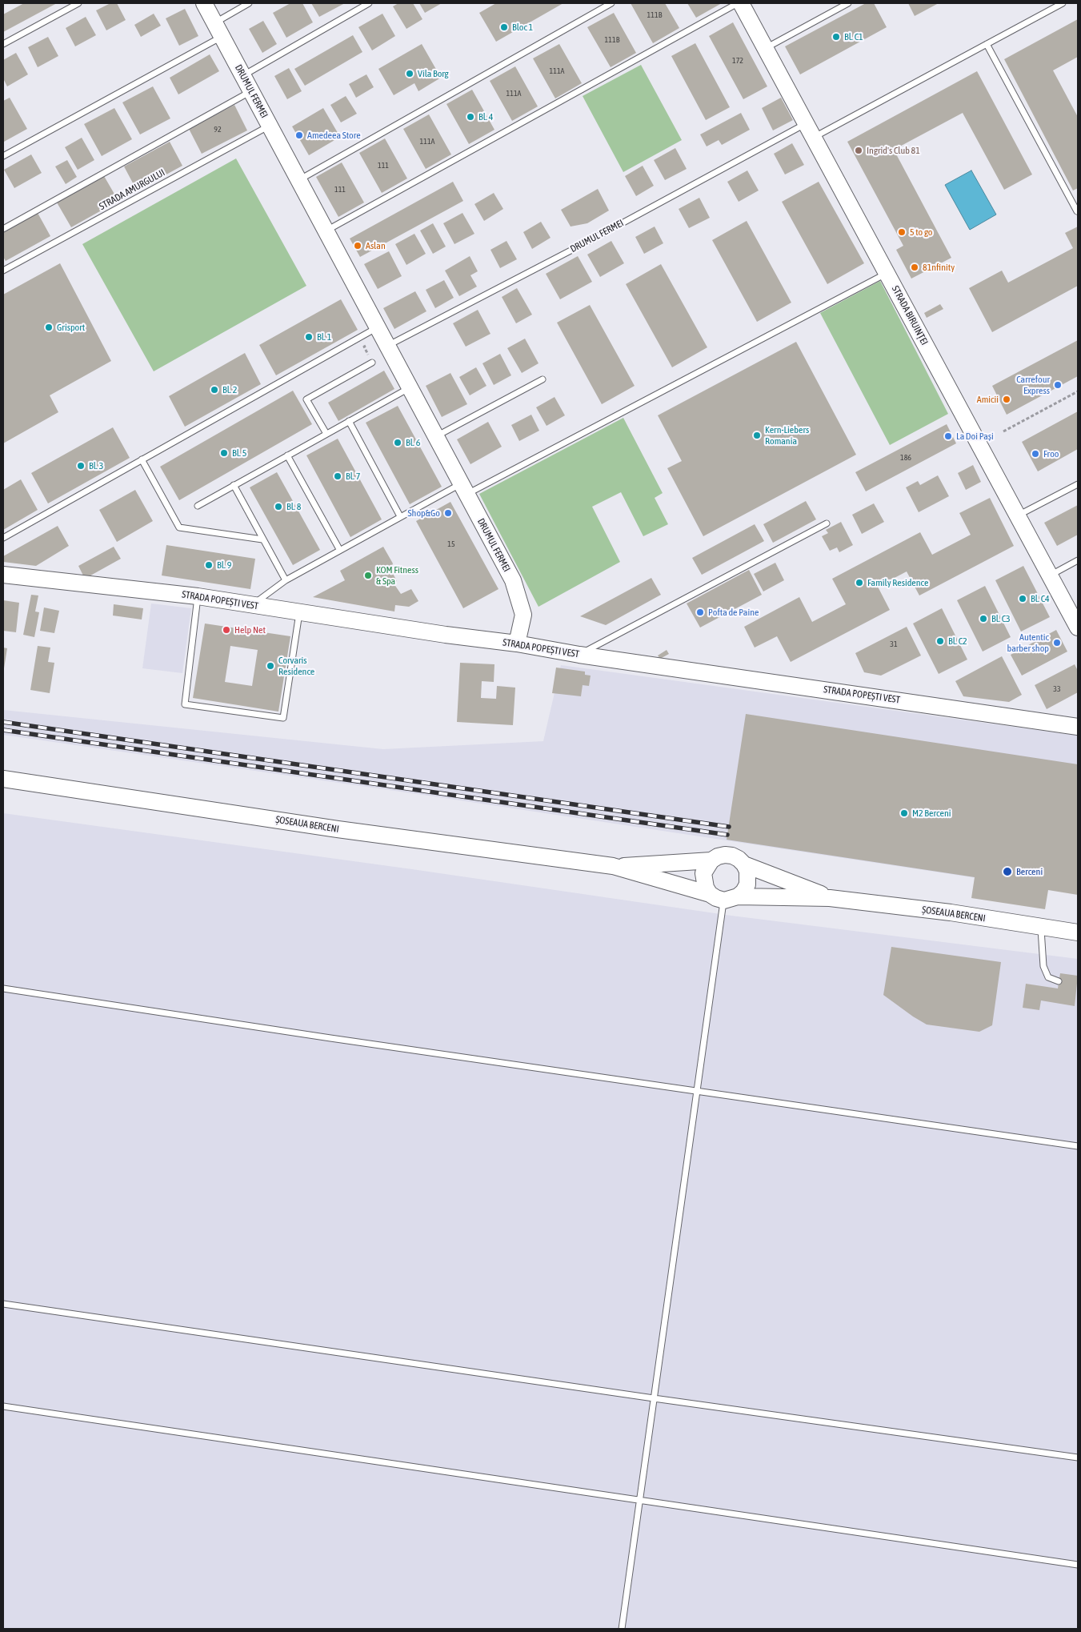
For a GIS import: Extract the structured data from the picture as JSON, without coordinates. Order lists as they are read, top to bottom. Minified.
{"streets":{"street":["DRUMUL FERMEI","STRADA BIRUINȚEI","STRADA POPEȘTI VEST","ȘOSEAUA BERCENI"],"lane":["STRADA AMURGULUI"]},"crossings":[["DRUMUL FERMEI","STRADA AMURGULUI"],["DRUMUL FERMEI","STRADA BIRUINȚEI"],["DRUMUL FERMEI","STRADA POPEȘTI VEST"]],"places":["Bloc 1","Bl. C1","Vila Borg","Bl. 4","Amedeea Store","Ingrid's Club 81","5 to go","Aslan","81nfinity","Grisport","Bl. 1","Carrefour Express","Bl. 2","Amicii","Kern-Liebers Romania","La Doi Pași","Bl. 6","Bl. 5","Froo","Bl. 3","Bl. 7","Bl. 8","Shop&Go","Bl. 9","KOM Fitness & Spa","Family Residence","Bl. C4","Pofta de Paine","Bl. C3","Help Net","Bl. C2","Autentic barber shop","Corvaris Residence","M2 Berceni","Berceni"],"house_numbers":["111B","111B","172","111A","111A","92","111A","111","111","186","15","31","33"]}
